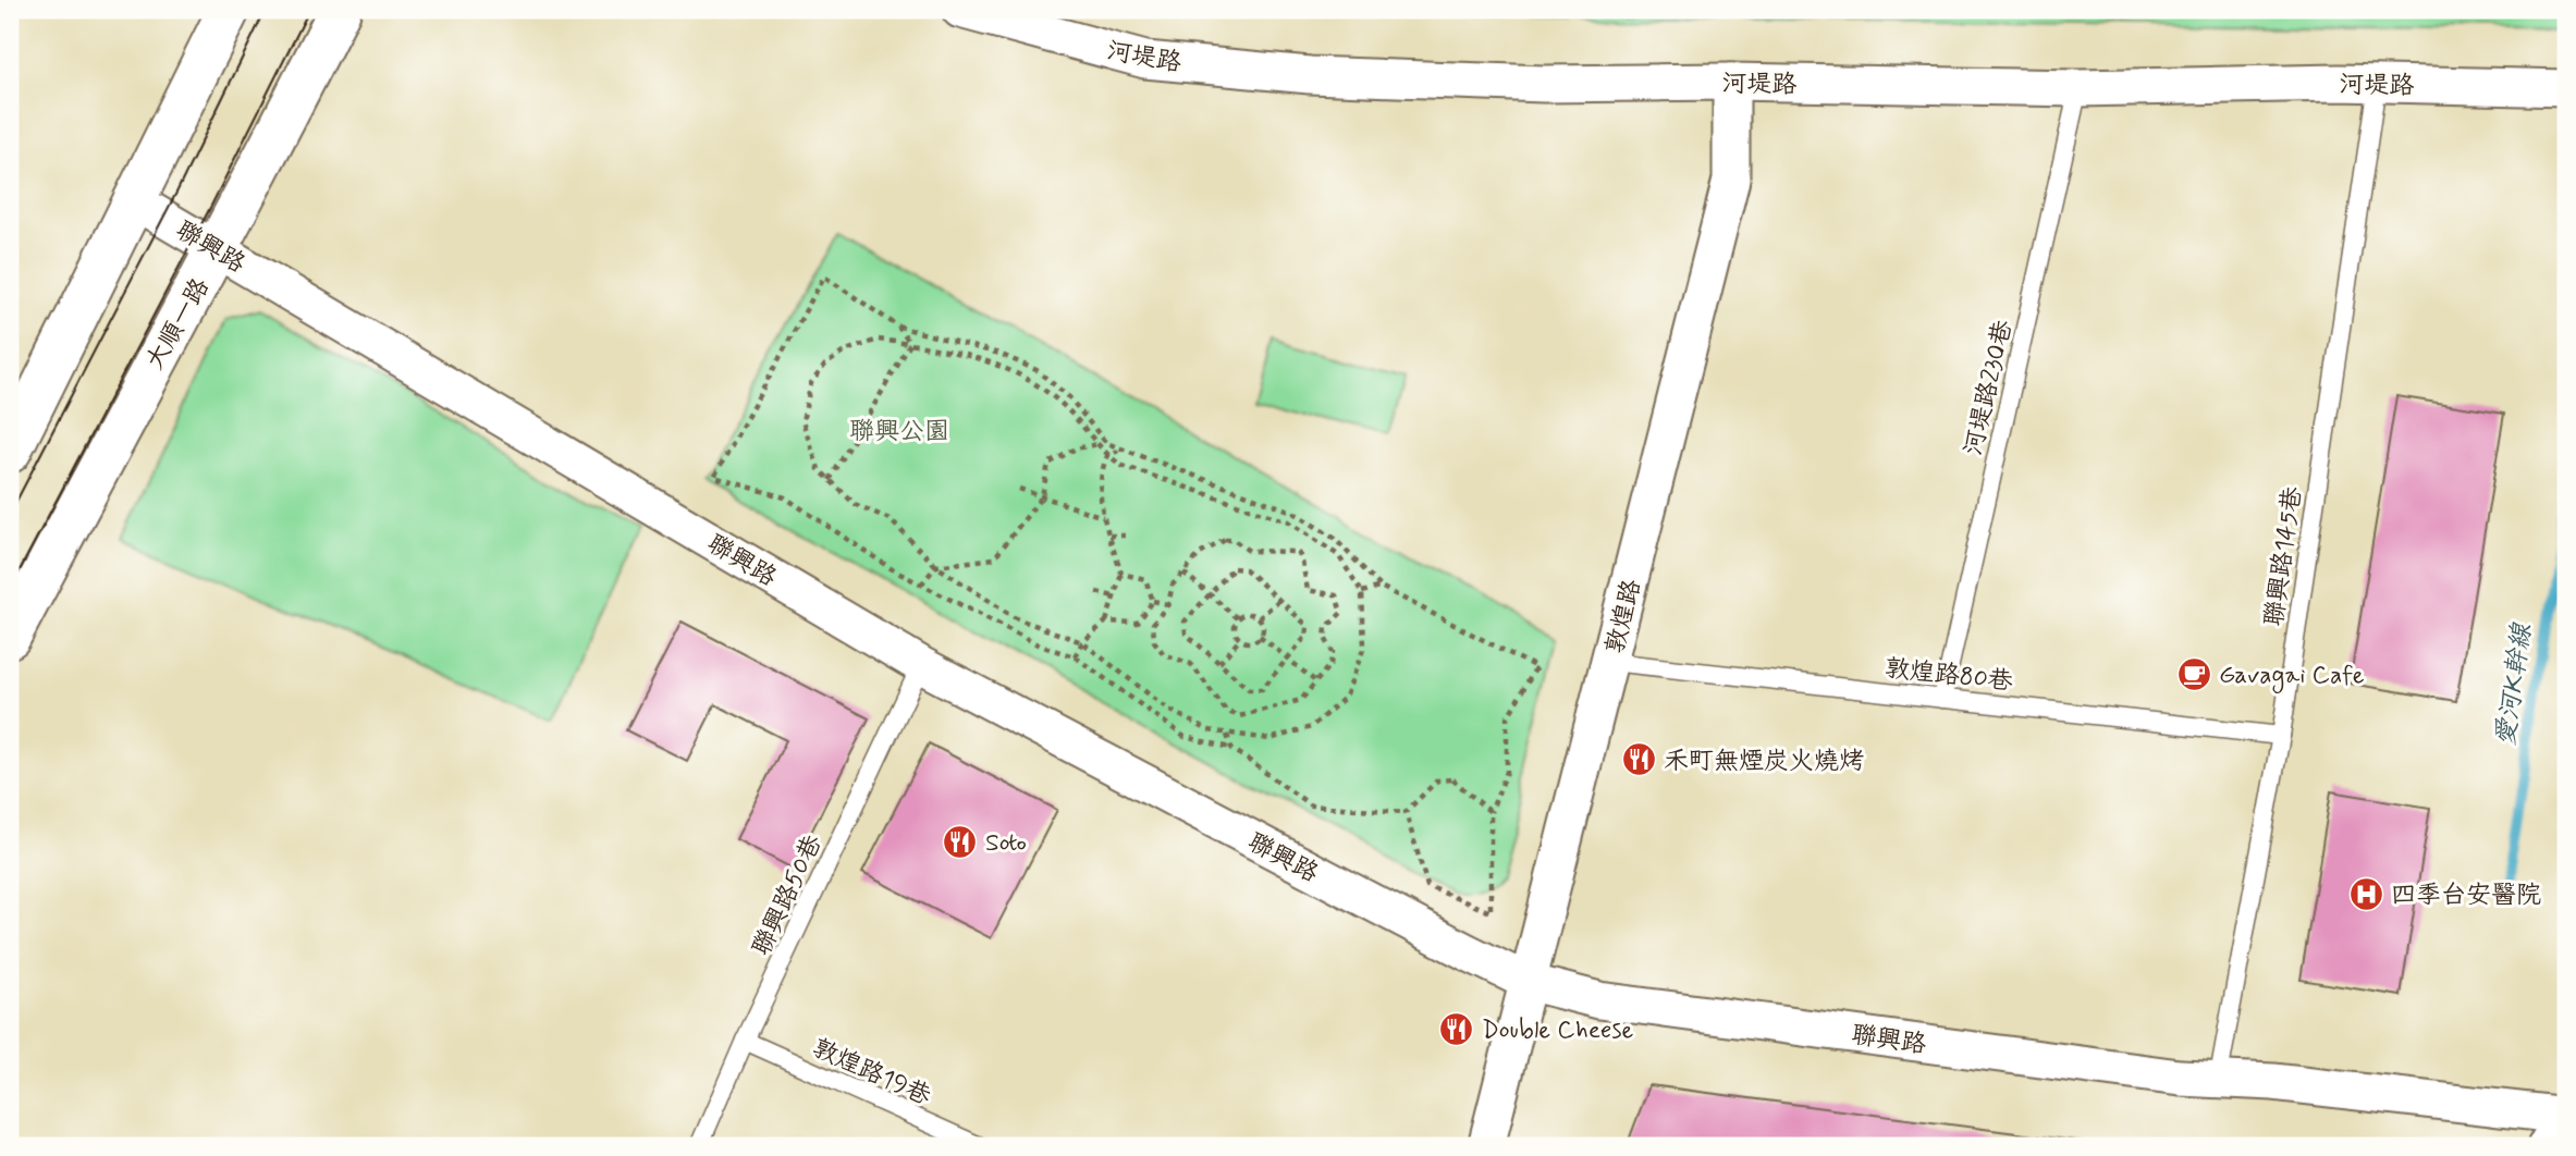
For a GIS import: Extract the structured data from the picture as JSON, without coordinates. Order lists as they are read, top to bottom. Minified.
{"streets":{"street":["河堤路","聯興路","大順一路","敦煌路"],"lane":["河堤路230巷","聯興路145巷","敦煌路80巷","聯興路50巷","敦煌路19巷"]},"crossings":[["河堤路","河堤路230巷"],["河堤路","聯興路145巷"],["河堤路","敦煌路"],["聯興路","大順一路"],["聯興路","聯興路145巷"],["聯興路","敦煌路"],["聯興路","聯興路50巷"],["河堤路230巷","敦煌路80巷"],["聯興路145巷","敦煌路80巷"],["敦煌路","敦煌路80巷"],["聯興路50巷","敦煌路19巷"]],"water":["愛河K幹線"],"parks":["聯興公園"],"places":{"cafe":["Gavagai Cafe"],"restaurant":["禾町無煙炭火燒烤","Soto","Double Cheese"],"hospital":["四季台安醫院"]}}
